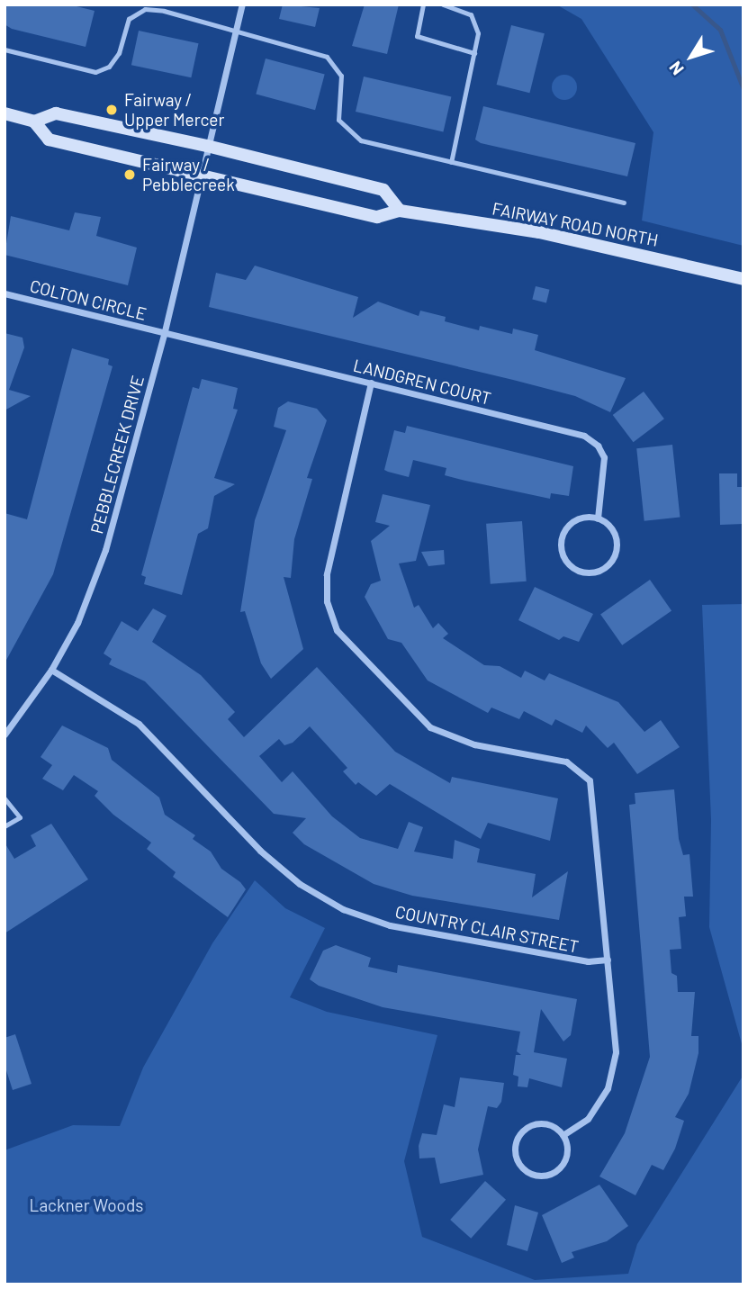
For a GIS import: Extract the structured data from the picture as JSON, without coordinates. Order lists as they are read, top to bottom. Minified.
{"streets":{"main road":["FAIRWAY ROAD NORTH"],"street":["COLTON CIRCLE","LANDGREN COURT","PEBBLECREEK DRIVE","COUNTRY CLAIR STREET"]},"crossings":[["FAIRWAY ROAD NORTH","PEBBLECREEK DRIVE"],["COLTON CIRCLE","LANDGREN COURT"],["COLTON CIRCLE","PEBBLECREEK DRIVE"],["LANDGREN COURT","PEBBLECREEK DRIVE"],["LANDGREN COURT","COUNTRY CLAIR STREET"],["PEBBLECREEK DRIVE","COUNTRY CLAIR STREET"]],"parks":["Lackner Woods"],"places":["Fairway / Upper Mercer","Fairway / Pebblecreek"],"north":"bottom left"}
